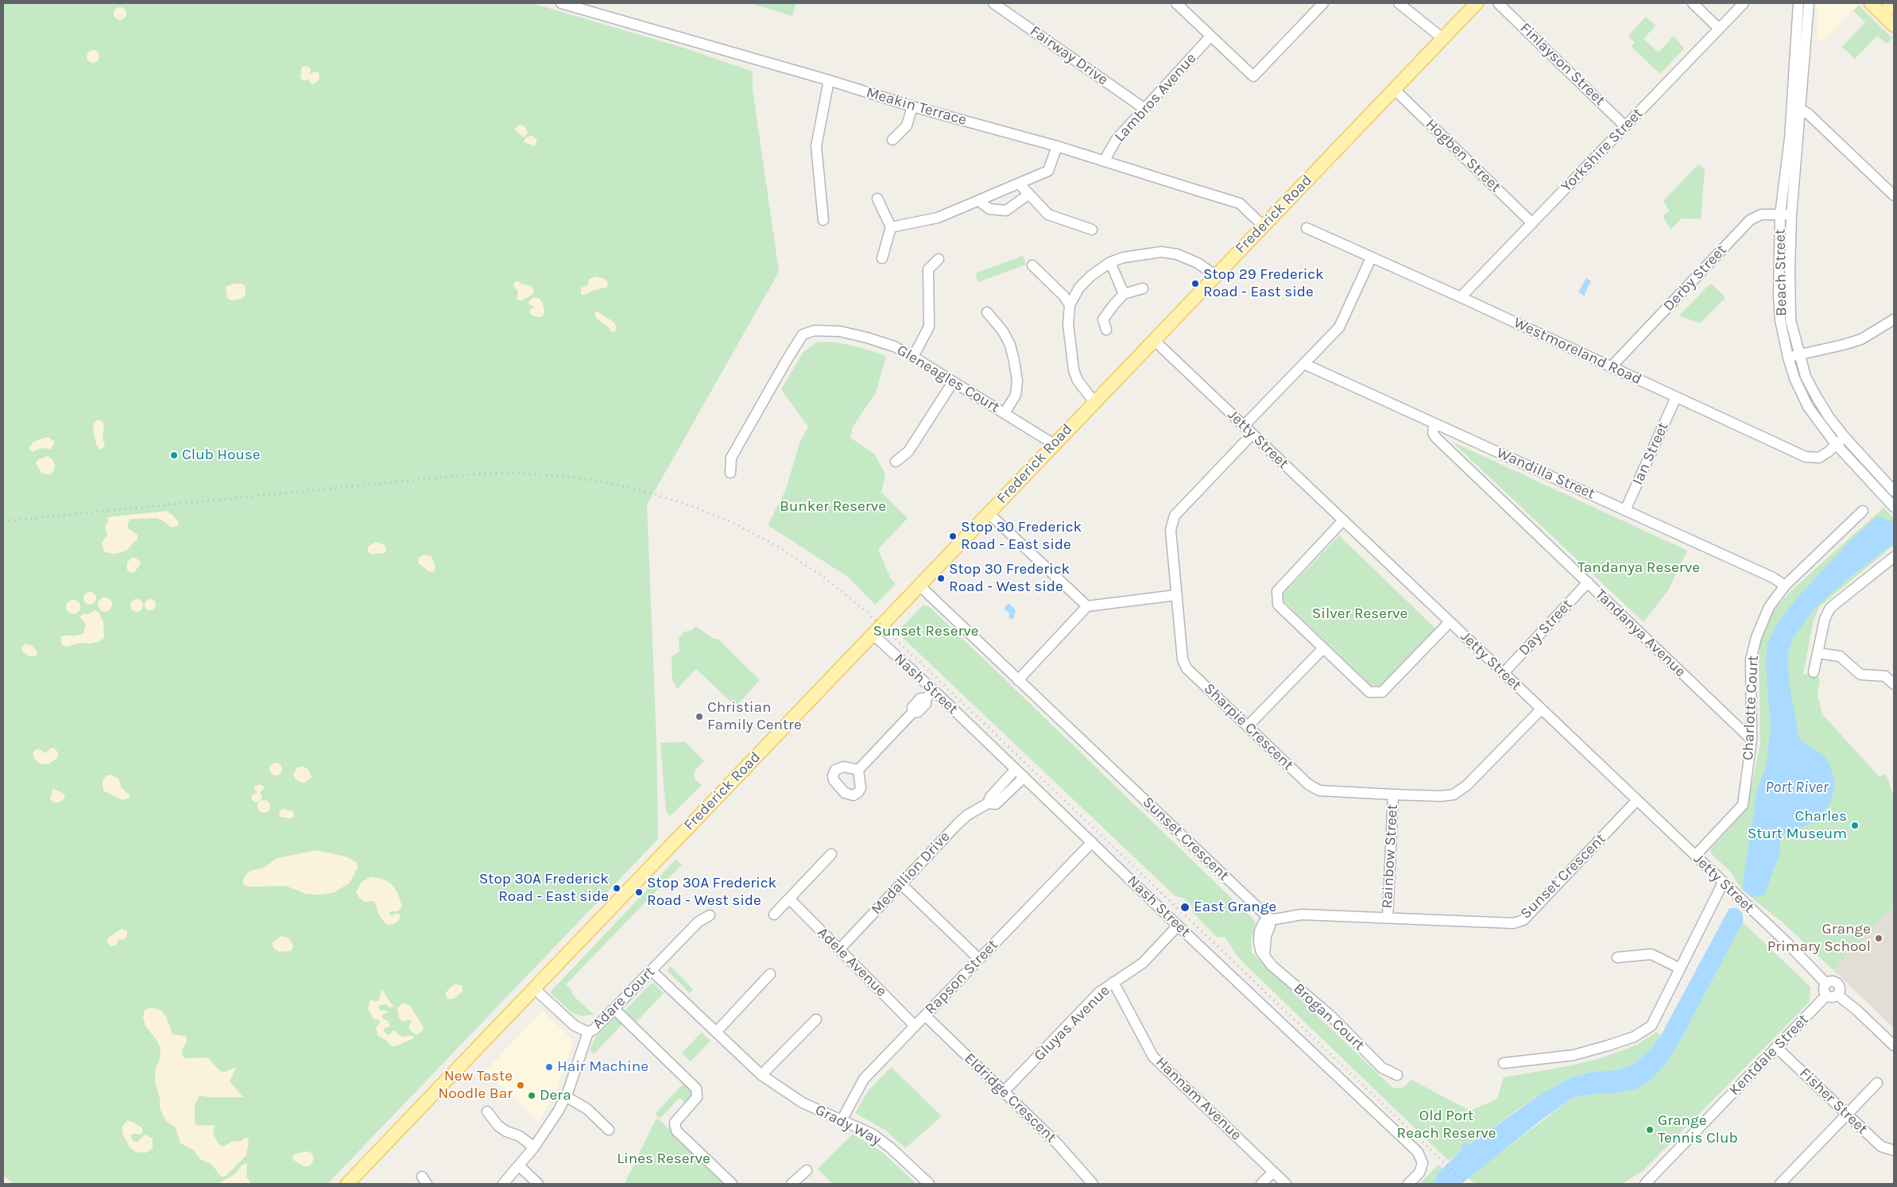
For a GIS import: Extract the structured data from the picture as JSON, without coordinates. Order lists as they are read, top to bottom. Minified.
{"streets":{"main road":["Frederick Road"],"street":["Fairway Drive","Finlayson Street","Lambros Avenue","Meakin Terrace","Yorkshire Street","Hogben Street","Beach Street","Derby Street","Westmoreland Road","Gleneagles Court","Jetty Street","Ian Street","Wandilla Street","Day Street","Tandanya Avenue","Nash Street","Charlotte Court","Sharpie Crescent","Sunset Crescent","Rainbow Street","Medallion Drive","Adele Avenue","Rapson Street","Adare Court","Brogan Court","Gluyas Avenue","Kentdale Street","Eldridge Crescent","Hannam Avenue","Fisher Street","Grady Way"]},"crossings":[["Fairway Drive","Lambros Avenue"],["Finlayson Street","Yorkshire Street"],["Lambros Avenue","Meakin Terrace"],["Meakin Terrace","Frederick Road"],["Yorkshire Street","Hogben Street"],["Yorkshire Street","Westmoreland Road"],["Hogben Street","Frederick Road"],["Frederick Road","Gleneagles Court"],["Frederick Road","Jetty Street"],["Frederick Road","Nash Street"],["Frederick Road","Sunset Crescent"],["Frederick Road","Adare Court"],["Beach Street","Derby Street"],["Beach Street","Westmoreland Road"],["Derby Street","Westmoreland Road"],["Westmoreland Road","Ian Street"],["Jetty Street","Day Street"],["Jetty Street","Charlotte Court"],["Jetty Street","Sharpie Crescent"],["Jetty Street","Sunset Crescent"],["Jetty Street","Kentdale Street"],["Ian Street","Wandilla Street"],["Wandilla Street","Tandanya Avenue"],["Wandilla Street","Charlotte Court"],["Day Street","Tandanya Avenue"],["Tandanya Avenue","Charlotte Court"],["Nash Street","Medallion Drive"],["Nash Street","Rapson Street"],["Nash Street","Gluyas Avenue"],["Sharpie Crescent","Rainbow Street"],["Sunset Crescent","Rainbow Street"],["Sunset Crescent","Brogan Court"],["Medallion Drive","Adele Avenue"],["Adele Avenue","Rapson Street"],["Rapson Street","Eldridge Crescent"],["Rapson Street","Grady Way"],["Adare Court","Grady Way"],["Gluyas Avenue","Eldridge Crescent"],["Gluyas Avenue","Hannam Avenue"],["Kentdale Street","Fisher Street"]],"water":["Port River"],"parks":["Bunker Reserve","Tandanya Reserve","Silver Reserve","Sunset Reserve","Old Port Reach Reserve","Lines Reserve"],"places":["Stop 29 Frederick Road - East side","Club House","Stop 30 Frederick Road - East side","Stop 30 Frederick Road - West side","Christian Family Centre","Charles Sturt Museum","Stop 30A Frederick Road - East side","Stop 30A Frederick Road - West side","East Grange","Grange Primary School","Hair Machine","New Taste Noodle Bar","Dera","Grange Tennis Club"]}
